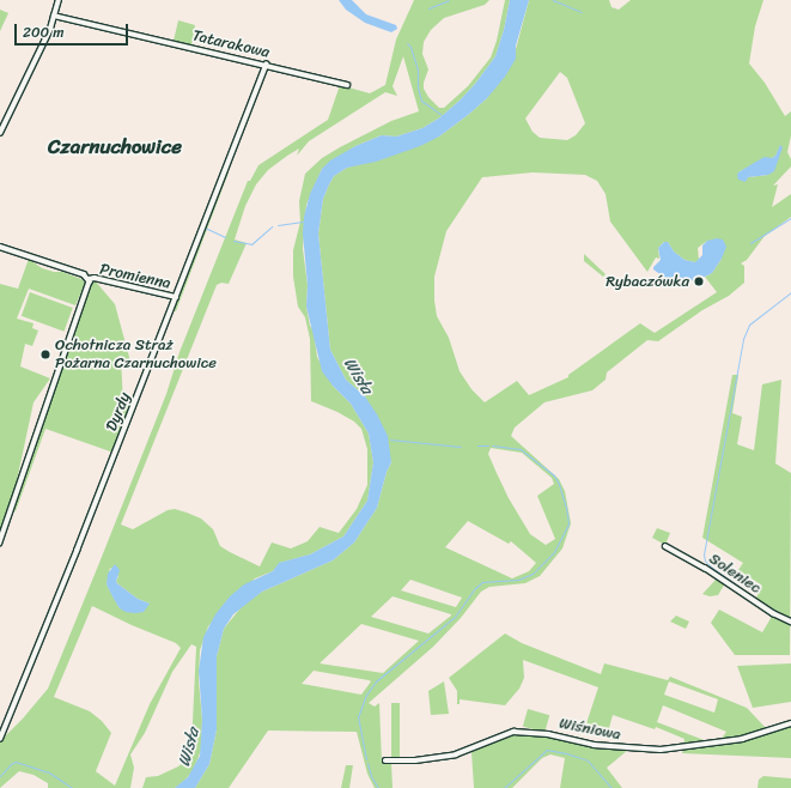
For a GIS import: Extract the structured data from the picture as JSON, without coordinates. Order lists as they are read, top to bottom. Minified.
{"streets":{"street":["Tatarakowa","Promienna","Dyrdy","Soleniec","Wiśniowa"]},"crossings":[["Tatarakowa","Dyrdy"],["Promienna","Dyrdy"]],"districts":["Czarnuchowice"],"water":["Wisła"],"places":["Rybaczówka","Ochotnicza Straż Pożarna Czarnuchowice"],"scale_bar":"200 m"}
